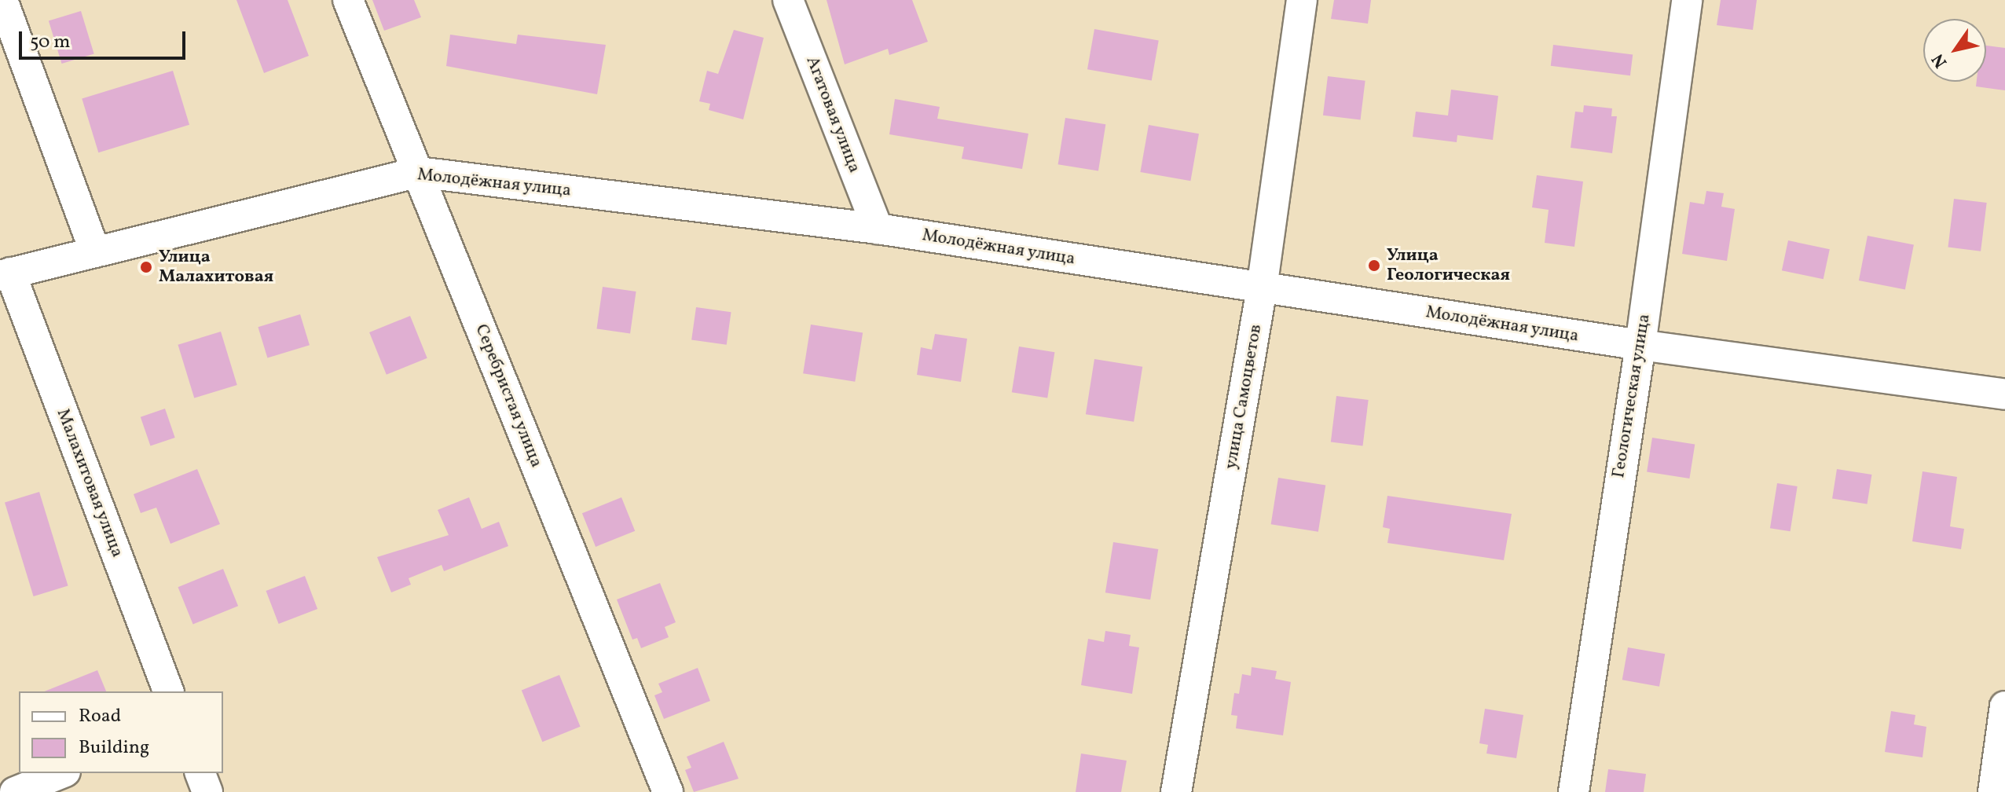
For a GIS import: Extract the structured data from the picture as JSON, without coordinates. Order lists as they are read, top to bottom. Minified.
{"streets":{"street":["Агатовая улица","Молодёжная улица","Серебристая улица","Геологическая улица","улица Самоцветов","Малахитовая улица"]},"crossings":[["Агатовая улица","Молодёжная улица"],["Молодёжная улица","Серебристая улица"],["Молодёжная улица","Геологическая улица"],["Молодёжная улица","улица Самоцветов"],["Молодёжная улица","Малахитовая улица"]],"places":["Улица Геологическая","Улица Малахитовая"],"legend":["Road","Building"],"scale_bar":"50 m","north":"bottom left"}
